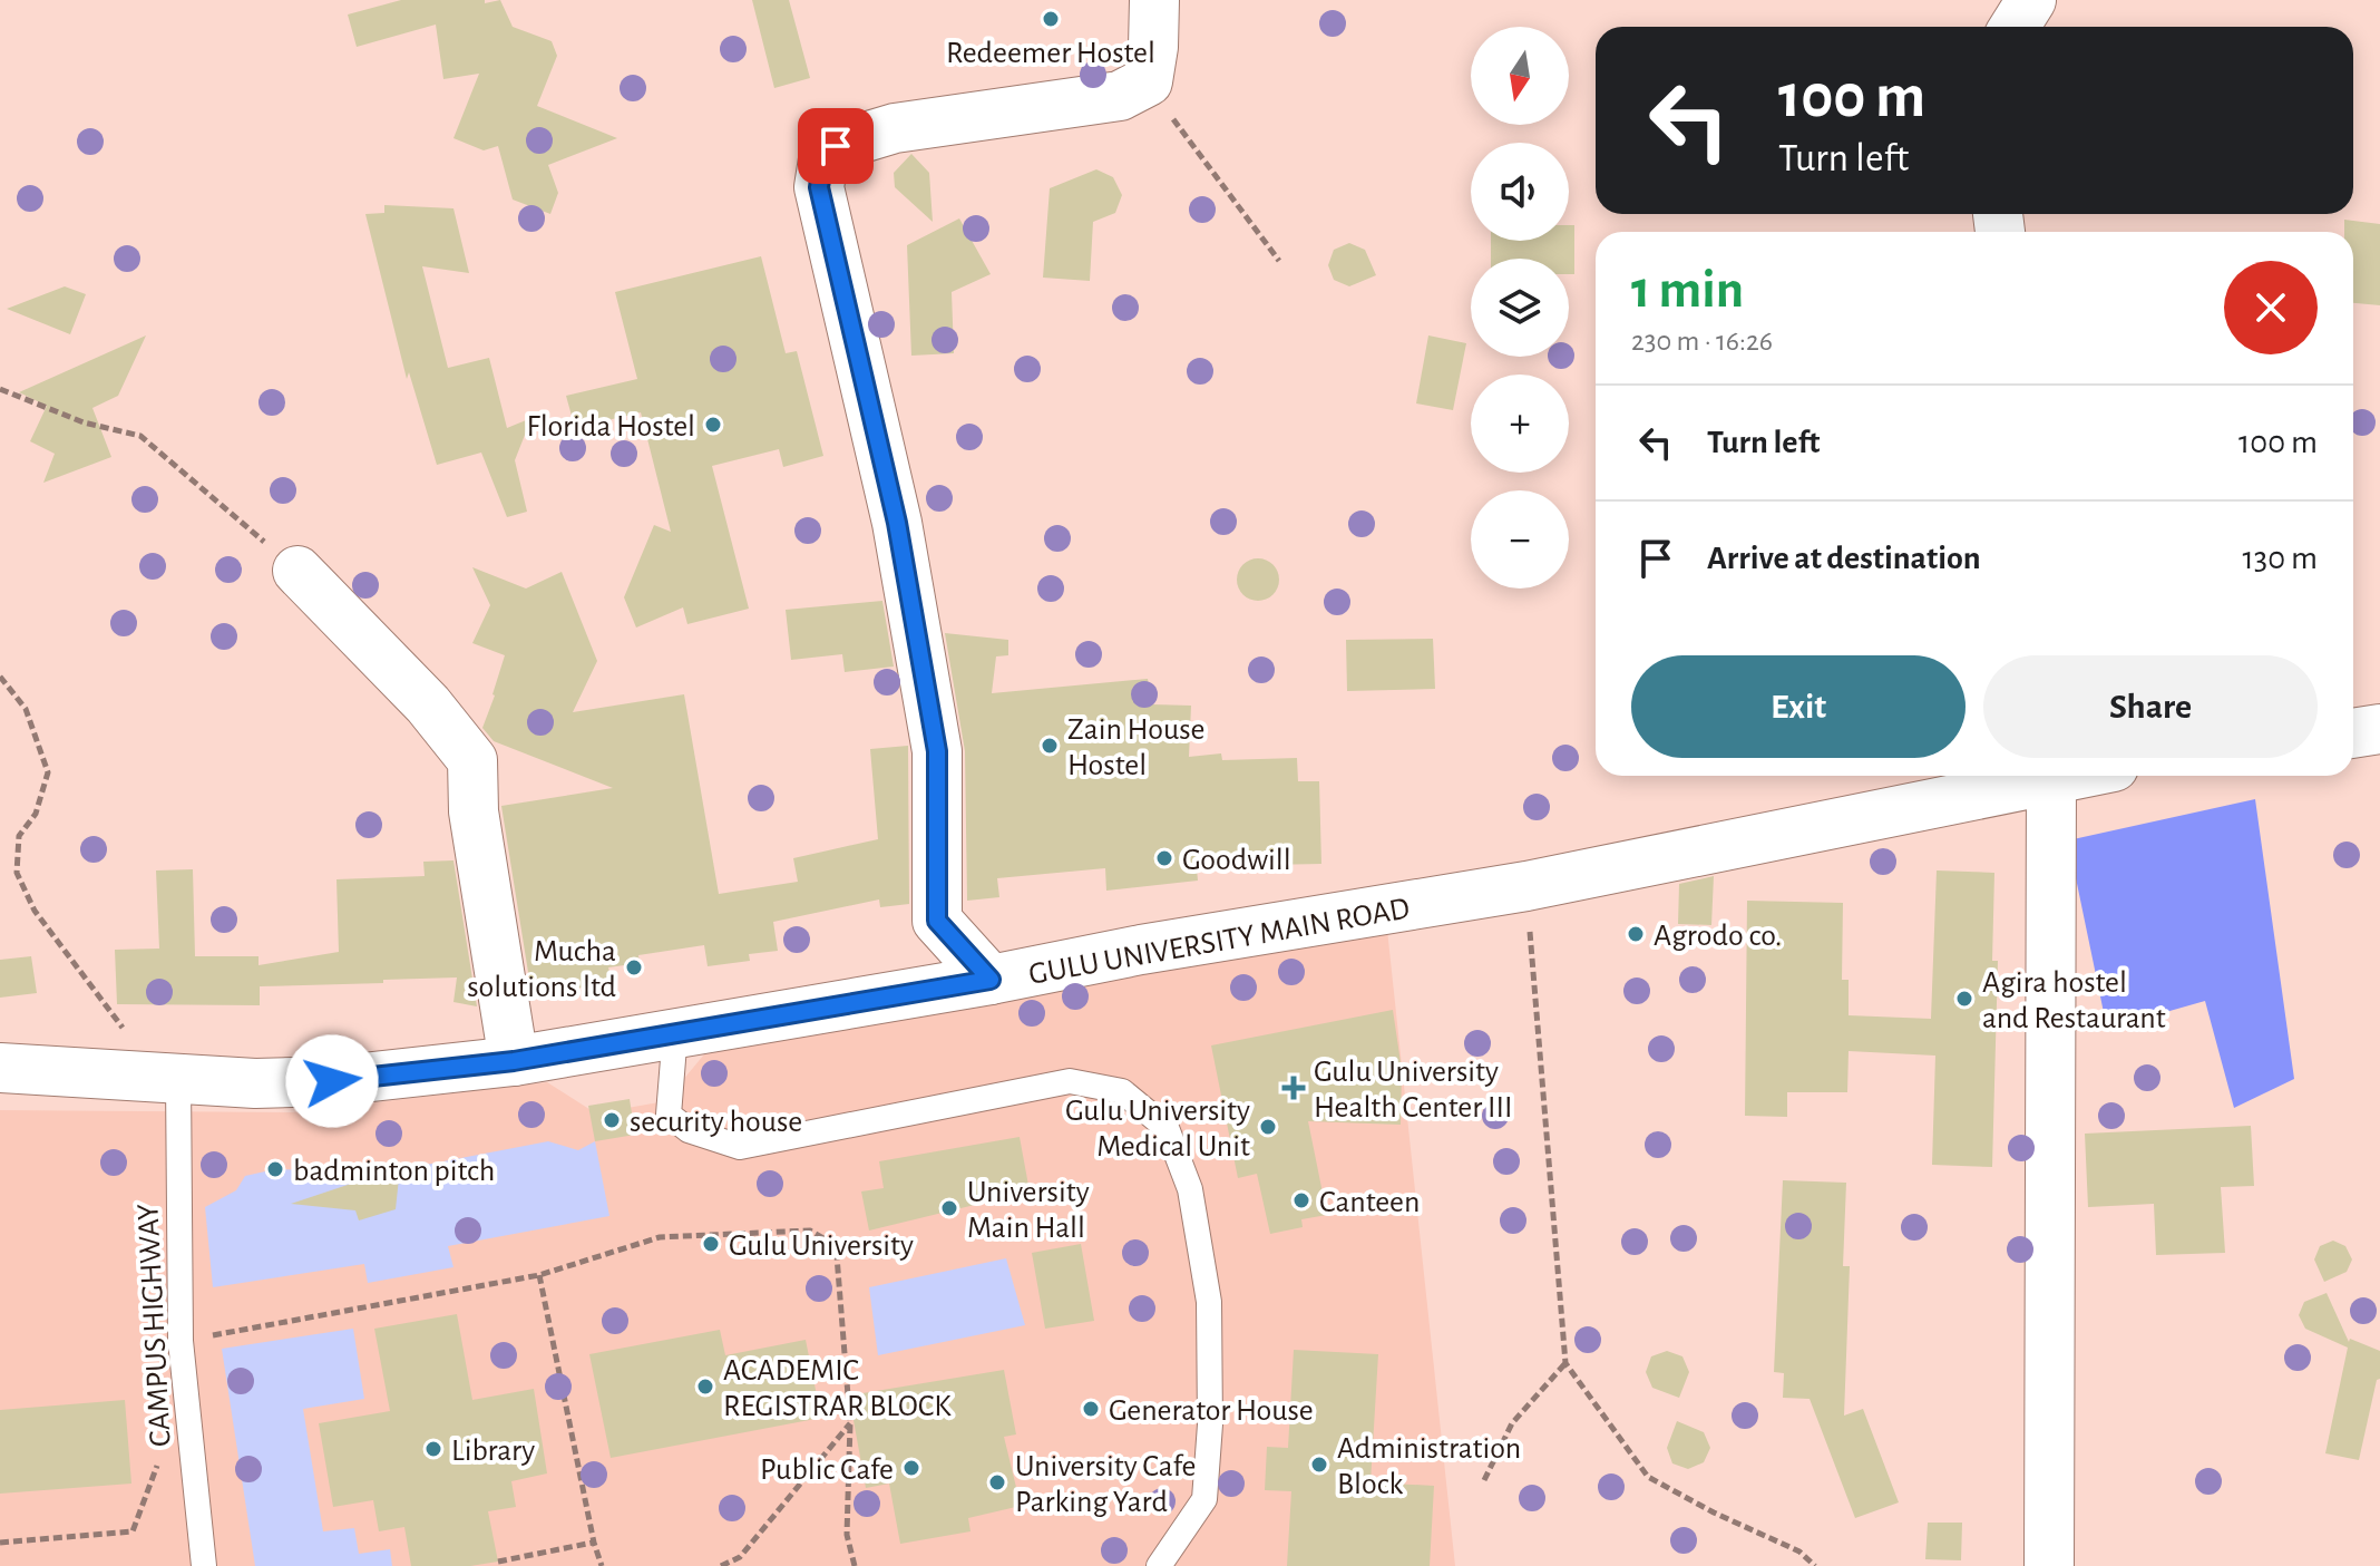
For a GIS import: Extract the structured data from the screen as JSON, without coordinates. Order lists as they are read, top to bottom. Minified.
{"streets":{"street":["GULU UNIVERSITY MAIN ROAD"],"lane":["CAMPUS HIGHWAY"]},"crossings":[["GULU UNIVERSITY MAIN ROAD","CAMPUS HIGHWAY"]],"places":{"other":["Redeemer Hostel","Florida Hostel","Zain House Hostel","Goodwill","Agrodo co.","Mucha solutions ltd","Agira hostel and Restaurant","security house","Gulu University Medical Unit","badminton pitch","Canteen","University Main Hall","Gulu University","ACADEMIC REGISTRAR BLOCK","Generator House","Library","Administration Block","Public Cafe","University Cafe Parking Yard"],"health":["Gulu University Health Center III"]},"north":"bottom","page":{"map_buttons":["+","−"],"turn":["100 m","Turn left"],"heading":["1 min","230 m · 16:26"],"list":[{"name":"Turn left","value":"100 m"},{"name":"Arrive at destination","value":"130 m"}],"buttons":["Exit","Share"]}}
